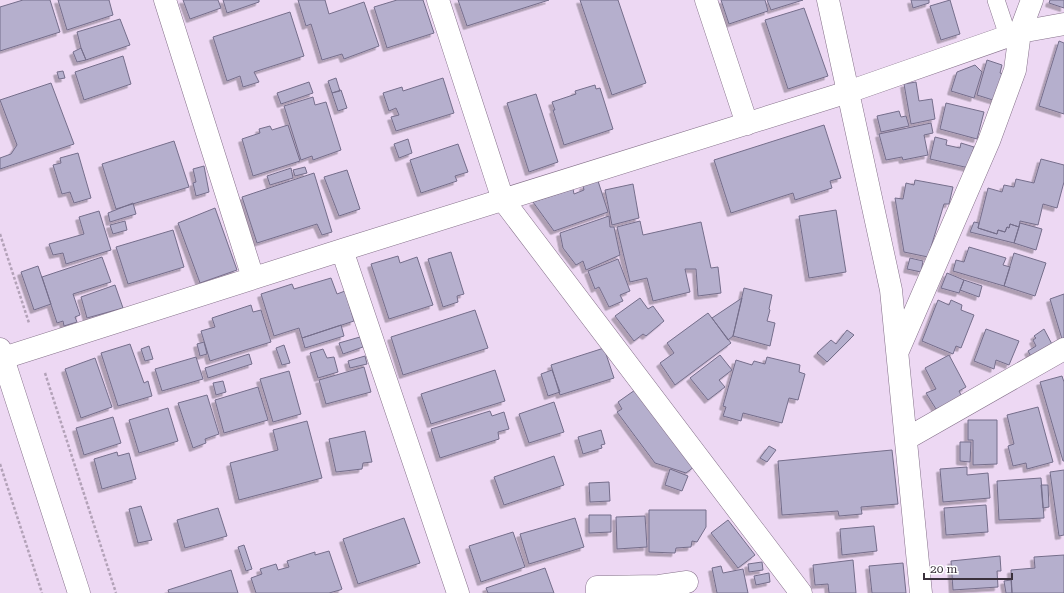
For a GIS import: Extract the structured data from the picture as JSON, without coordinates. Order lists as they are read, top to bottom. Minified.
{"scale_bar":"20 m"}
